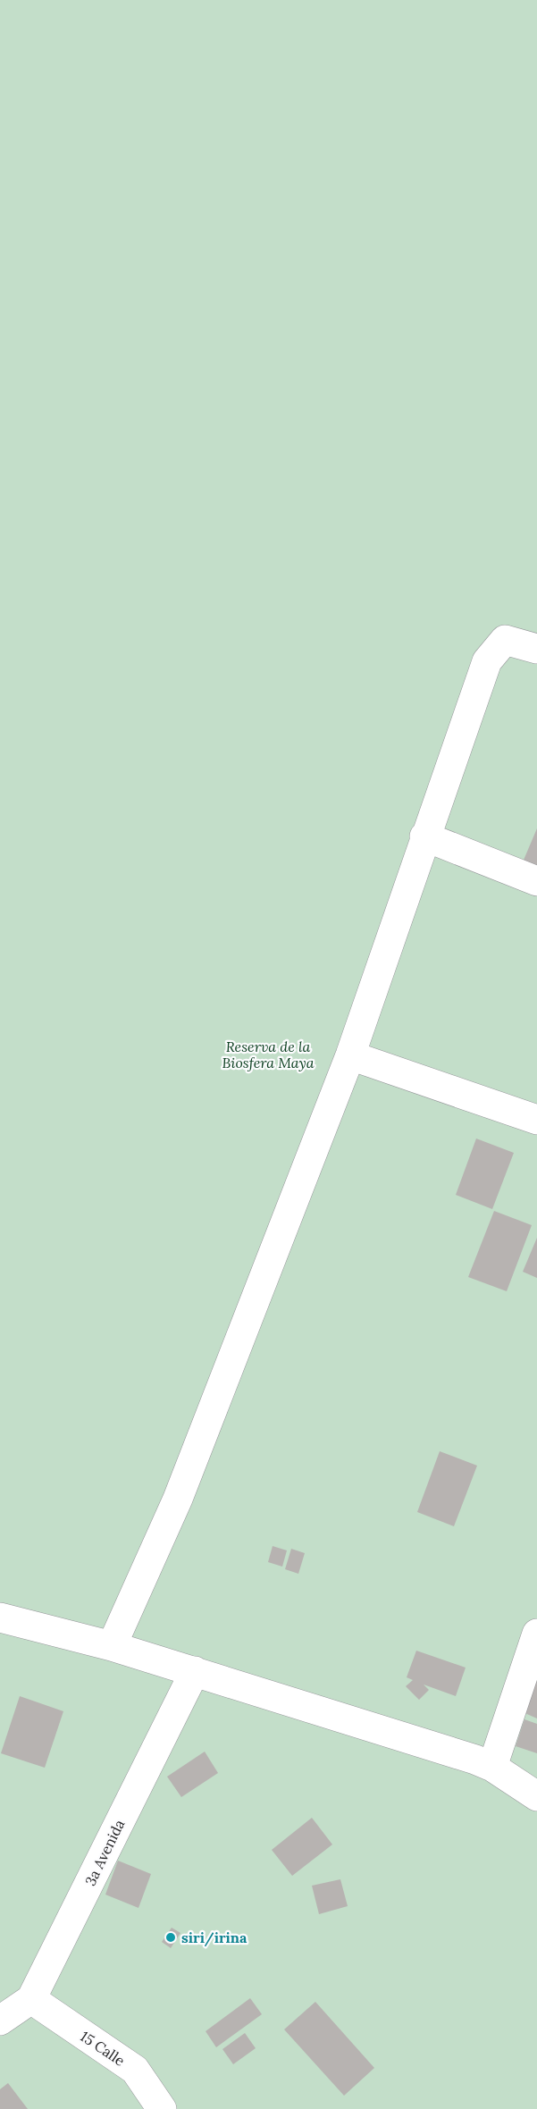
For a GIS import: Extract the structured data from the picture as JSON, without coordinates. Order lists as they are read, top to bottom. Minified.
{"streets":{"street":["3a Avenida","15 Calle"]},"crossings":[["3a Avenida","15 Calle"]],"parks":["Reserva de la Biosfera Maya"],"places":["siri/irina"]}
